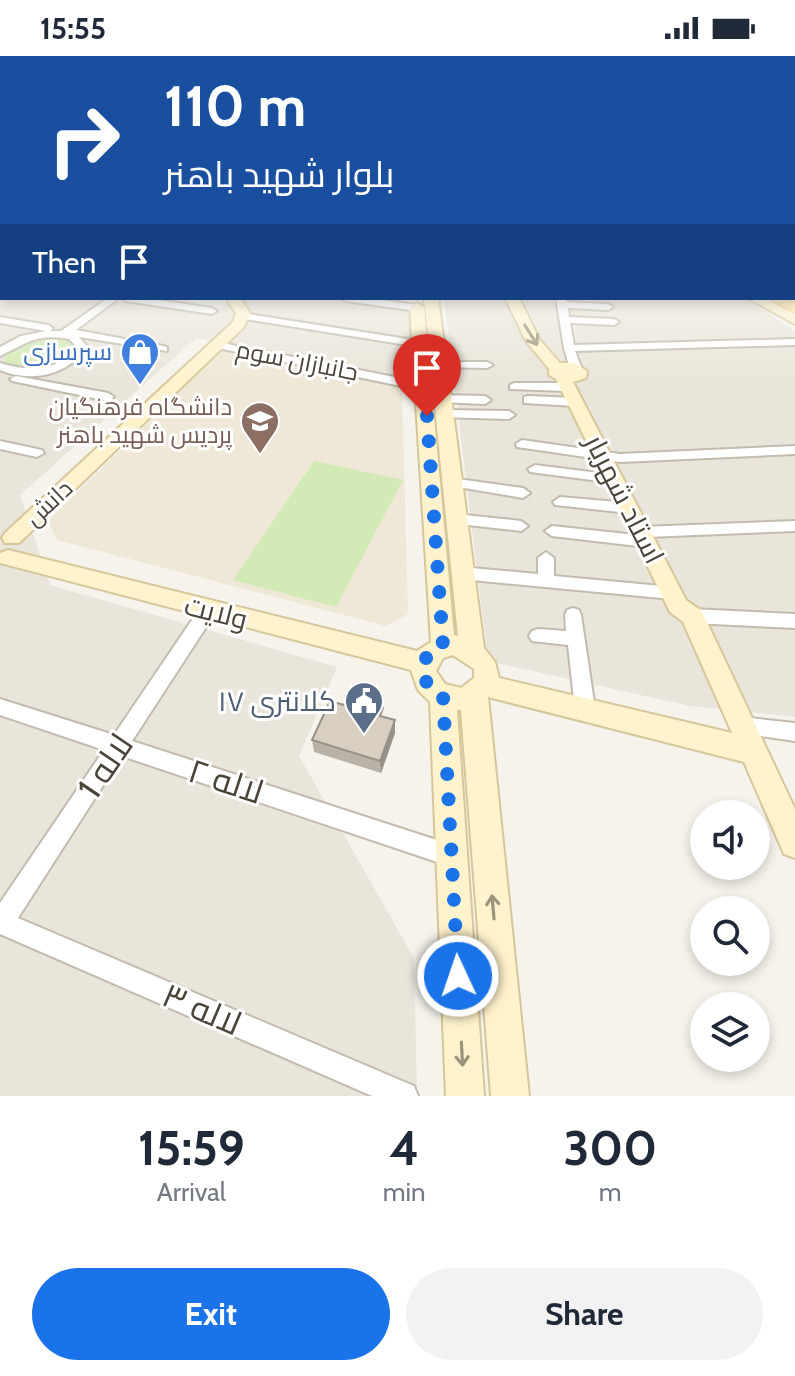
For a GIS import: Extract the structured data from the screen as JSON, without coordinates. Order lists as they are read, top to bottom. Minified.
{"streets":{"street":["جانبازان سوم","استاد شهریار","دانش","ولایت","لاله 1","لاله ۲","لاله ۳"]},"crossings":[["جانبازان سوم","دانش"],["دانش","ولایت"],["ولایت","لاله 1"],["لاله 1","لاله ۲"],["لاله 1","لاله ۳"]],"places":{"shop":["سپرسازی"],"school or university":["دانشگاه فرهنگیان پردیس شهید باهنر"],"public building":["کلانتری ۱۷"]},"page":{"status":"15:55","turn":["110 m","بلوار شهید باهنر"],"then":"Then","eta":["15:59","Arrival","4","min","300","m"],"buttons":["Exit","Share"]}}
